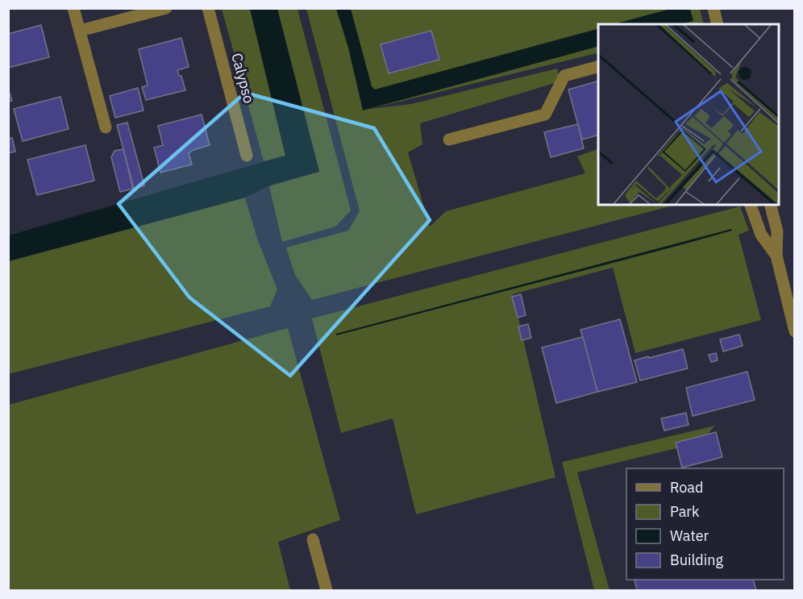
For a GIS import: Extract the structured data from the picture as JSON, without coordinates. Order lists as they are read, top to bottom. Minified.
{"streets":{"street":["Calypso"]},"legend":["Road","Park","Water","Building"]}
